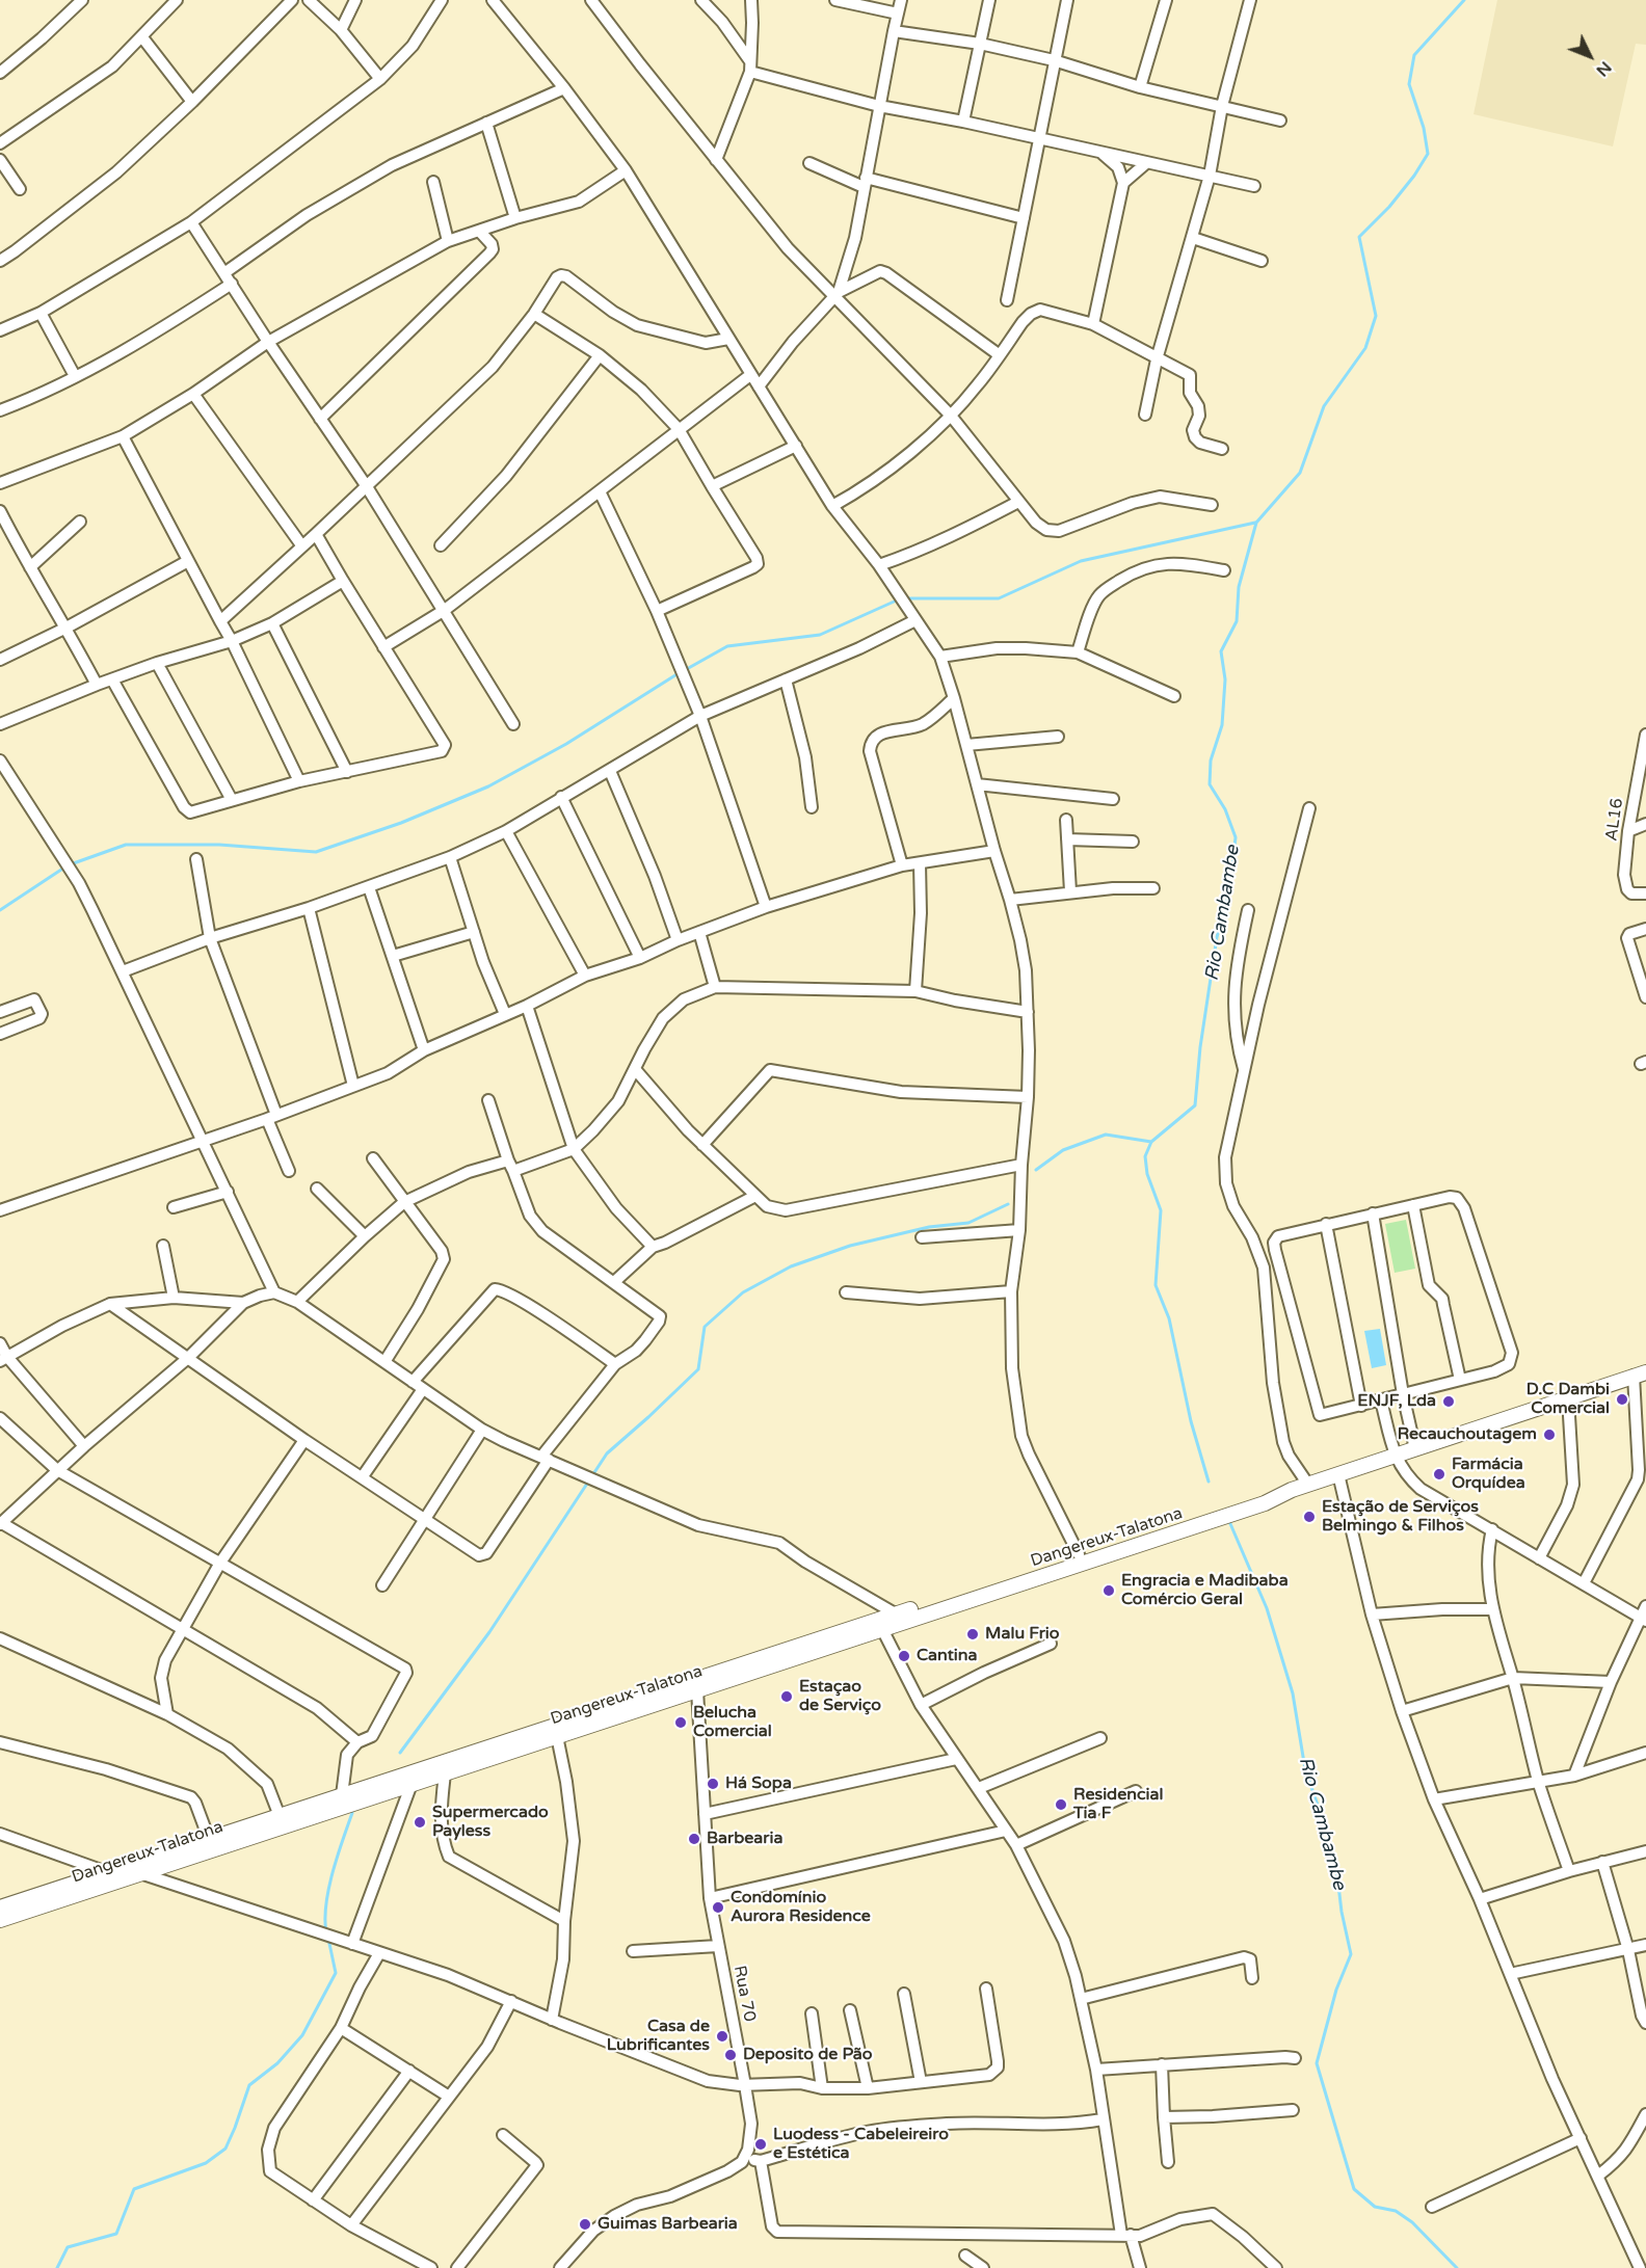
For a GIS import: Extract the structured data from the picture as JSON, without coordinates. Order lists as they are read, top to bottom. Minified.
{"streets":{"main road":["Dangereux-Talatona"],"street":["AL16","Rua 70"]},"crossings":[["Dangereux-Talatona","Rua 70"]],"water":["Rio Cambambe"],"places":["D.C Dambi Comercial","ENJF, Lda","Recauchoutagem","Farmácia Orquídea","Estação de Serviços Belmingo & Filhos","Engracia e Madibaba Comércio Geral","Malu Frio","Cantina","Estaçao de Serviço","Belucha Comercial","Há Sopa","Residencial Tia F","Supermercado Payless","Barbearia","Condomínio Aurora Residence","Casa de Lubrificantes","Deposito de Pão","Luodess - Cabeleireiro e Estética","Guimas Barbearia"],"north":"bottom right"}
